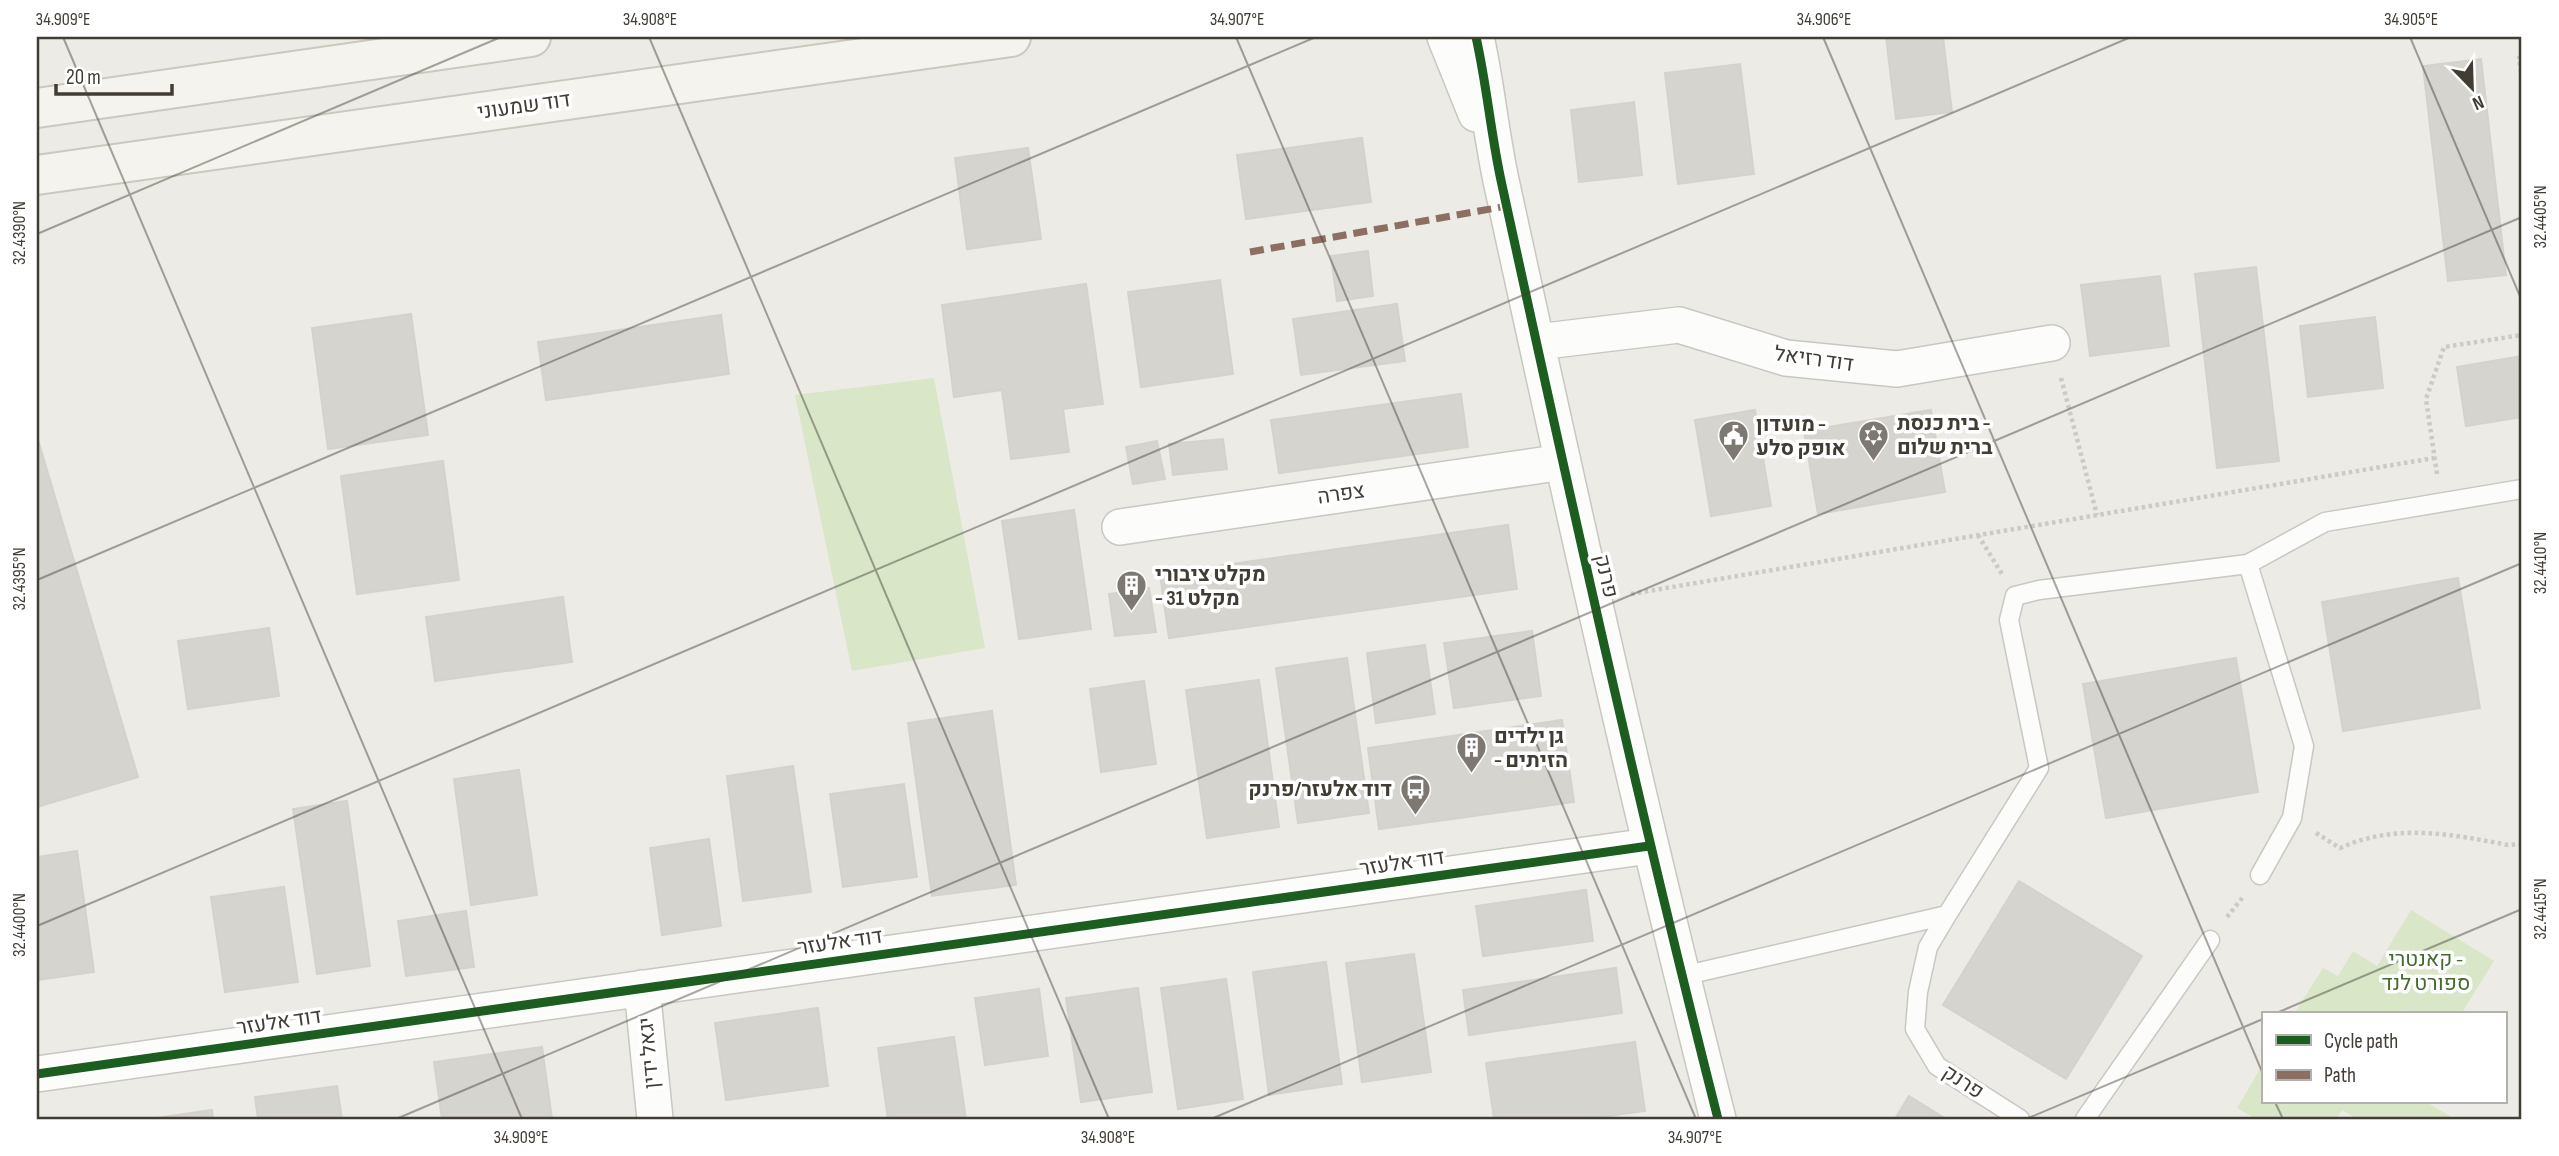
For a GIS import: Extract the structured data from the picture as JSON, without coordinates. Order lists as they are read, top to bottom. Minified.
{"streets":{"main road":["דוד שמעוני"],"street":["דוד רזיאל","צפרה","פרנק","דוד אלעזר","יגאל ידין"]},"crossings":[["דוד רזיאל","פרנק"],["צפרה","פרנק"],["פרנק","דוד אלעזר"],["דוד אלעזר","יגאל ידין"]],"parks":["קאנטרי - ספורט לנד"],"places":{"synagogue":["בית כנסת - ברית שלום"],"public building":["מועדון - אופק סלע"],"building":["מקלט ציבורי - מקלט 31","גן ילדים - הזיתים"],"bus stop":["דוד אלעזר/פרנק"]},"legend":["Cycle path","Path"],"scale_bar":"20 m","north":"bottom right","coordinates":["34.909°E","34.908°E","34.907°E","34.906°E","34.905°E","32.4405°N","32.4390°N","32.4410°N","32.4395°N","32.4415°N","32.4400°N"]}
